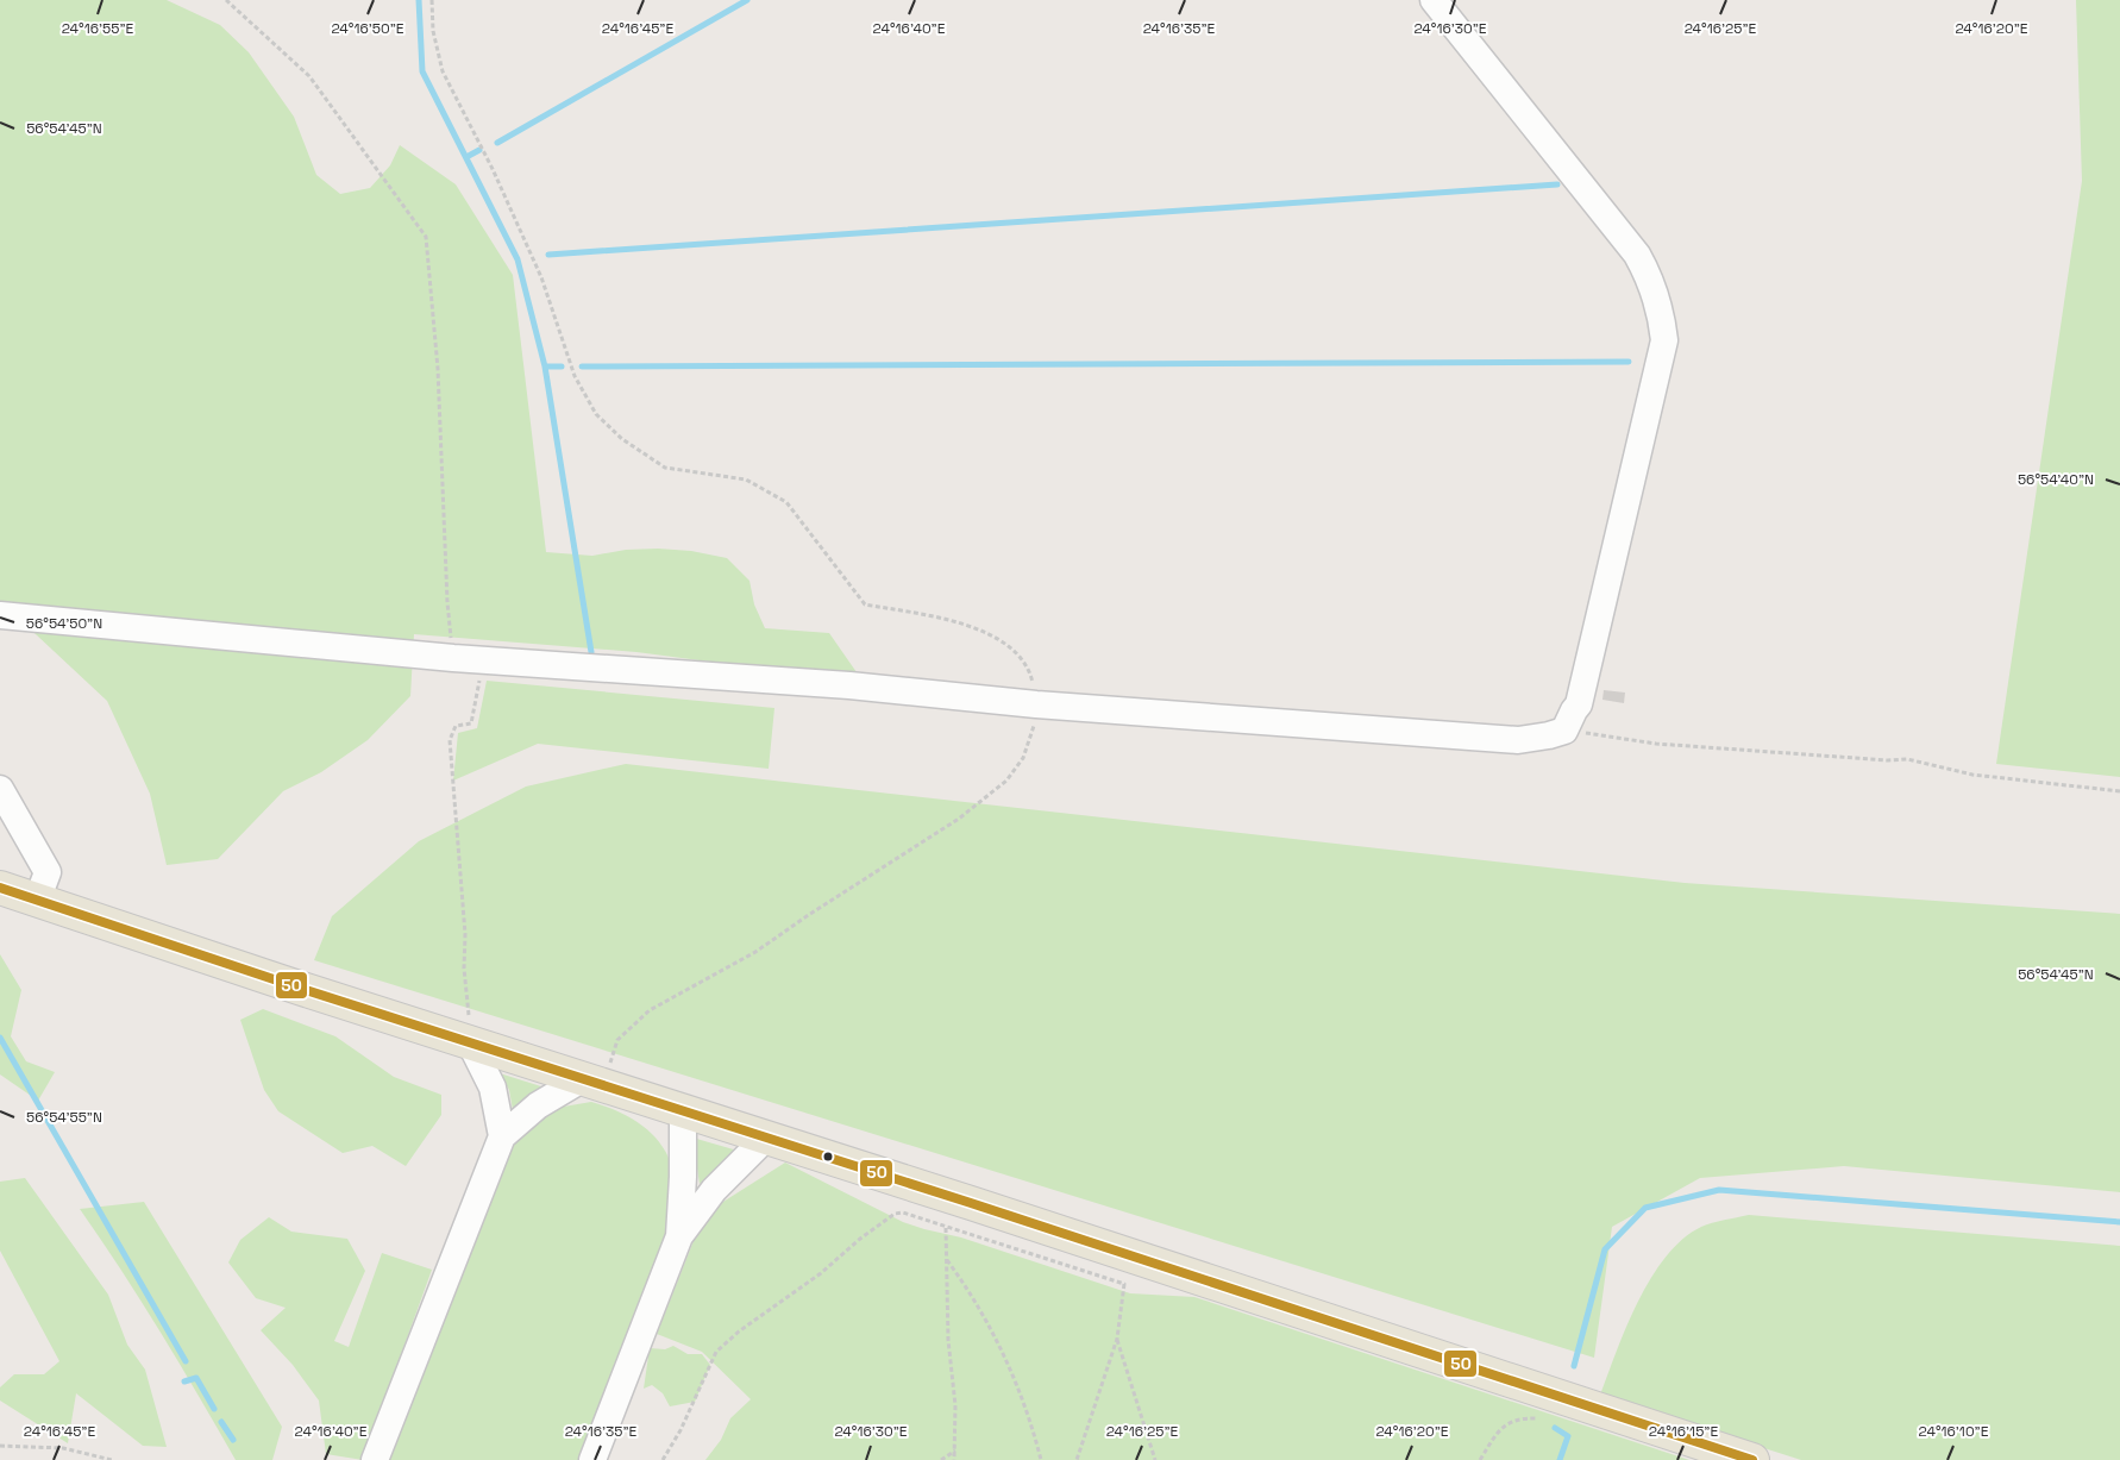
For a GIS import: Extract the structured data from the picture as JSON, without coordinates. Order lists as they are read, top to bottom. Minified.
{"lines":["transit line 50"],"coordinates":["24°16'55\"E","24°16'50\"E","24°16'45\"E","24°16'40\"E","24°16'35\"E","24°16'30\"E","24°16'25\"E","24°16'20\"E","56°54'45\"N","56°54'40\"N","56°54'50\"N","56°54'55\"N","24°16'15\"E","24°16'10\"E"]}
